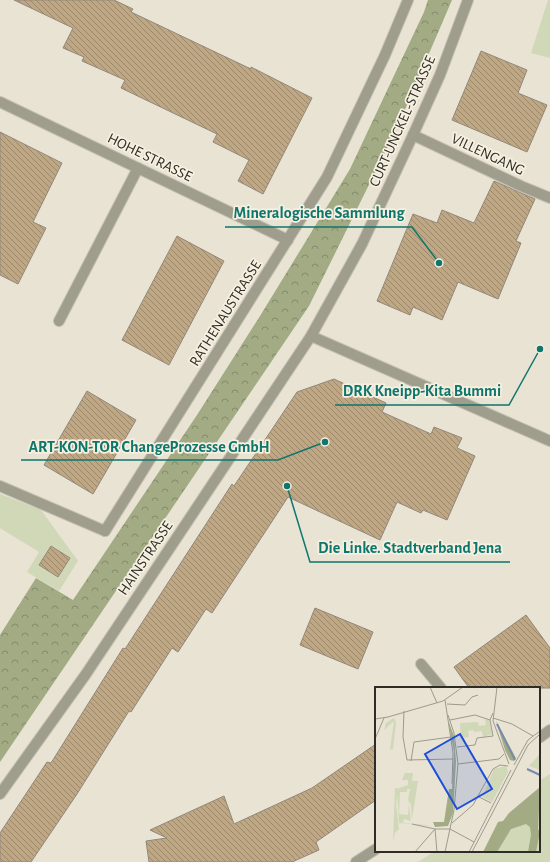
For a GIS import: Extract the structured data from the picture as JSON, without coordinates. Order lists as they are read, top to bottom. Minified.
{"streets":{"street":["CURT-UNCKEL-STRASSE","VILLENGANG","HOHE STRASSE","RATHENAUSTRASSE","HAINSTRASSE"]},"crossings":[["CURT-UNCKEL-STRASSE","VILLENGANG"],["CURT-UNCKEL-STRASSE","HAINSTRASSE"],["HOHE STRASSE","RATHENAUSTRASSE"]],"places":["Mineralogische Sammlung","DRK Kneipp-Kita Bummi","ART-KON-TOR ChangeProzesse GmbH","Die Linke. Stadtverband Jena"]}
